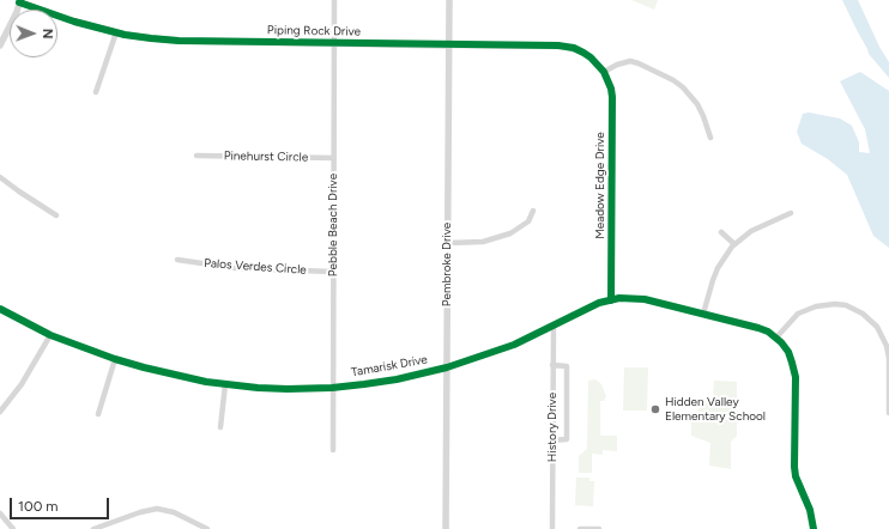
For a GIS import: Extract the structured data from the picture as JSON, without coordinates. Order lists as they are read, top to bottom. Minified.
{"streets":{"street":["Piping Rock Drive","Pinehurst Circle","Meadow Edge Drive","Pebble Beach Drive","Pembroke Drive","Palos Verdes Circle","Tamarisk Drive","History Drive"]},"crossings":[["Piping Rock Drive","Meadow Edge Drive"],["Piping Rock Drive","Pebble Beach Drive"],["Piping Rock Drive","Pembroke Drive"],["Pinehurst Circle","Pebble Beach Drive"],["Meadow Edge Drive","Tamarisk Drive"],["Pebble Beach Drive","Palos Verdes Circle"],["Pebble Beach Drive","Tamarisk Drive"],["Pembroke Drive","Tamarisk Drive"],["Tamarisk Drive","History Drive"]],"places":["Hidden Valley Elementary School"],"scale_bar":"100 m","north":"right"}
